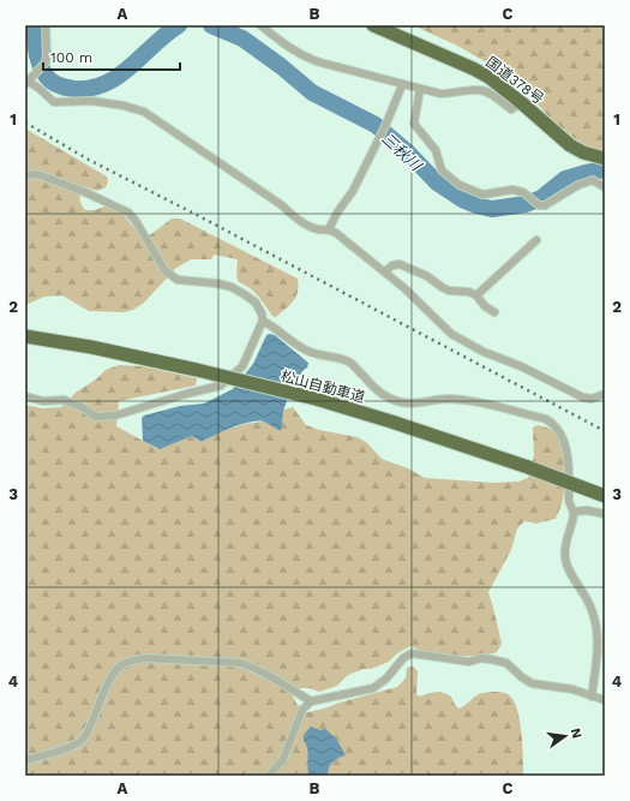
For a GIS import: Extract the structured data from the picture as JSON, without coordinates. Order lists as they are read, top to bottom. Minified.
{"streets":{"highway":["国道378号","松山自動車道"]},"water":["三秋川"],"scale_bar":"100 m","north":"right","grid":{"columns":["A","B","C"],"rows":["1","2","3","4"]}}
